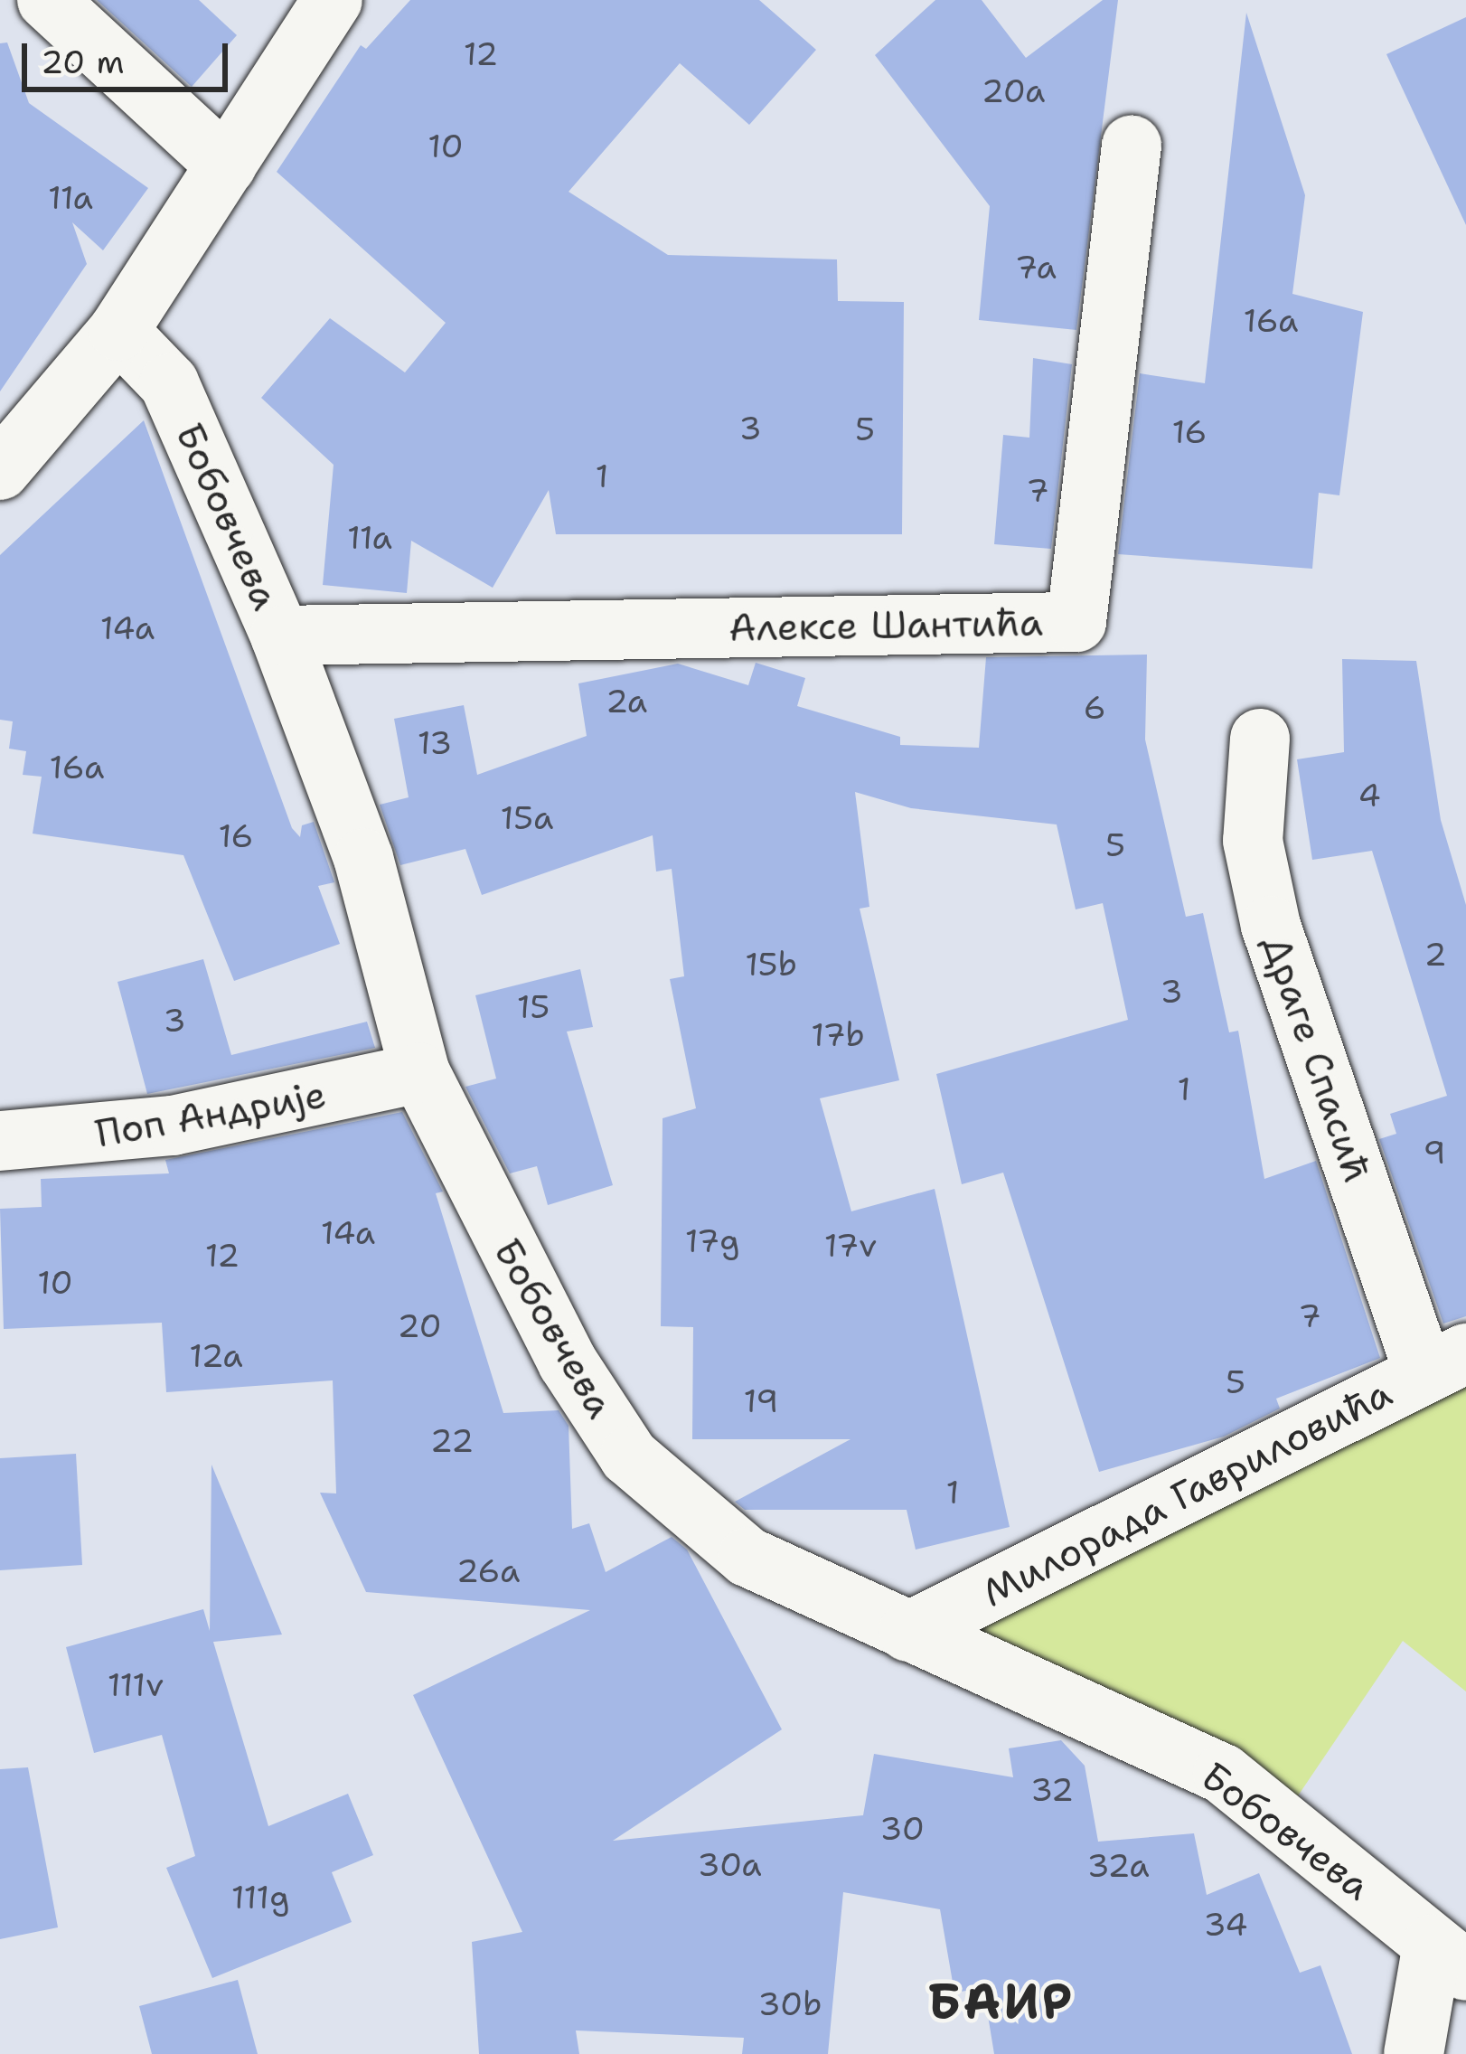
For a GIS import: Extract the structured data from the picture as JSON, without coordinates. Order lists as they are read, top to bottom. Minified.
{"streets":{"street":["Бобовчева","Алексе Шантића","Драге Спасић","Поп Андрије","Милорада Гавриловића"]},"crossings":[["Бобовчева","Алексе Шантића"],["Бобовчева","Поп Андрије"],["Бобовчева","Милорада Гавриловића"],["Драге Спасић","Милорада Гавриловића"]],"districts":["БАИР"],"house_numbers":["12","20a","10","11a","7a","16a","3","5","16","1","7","11a","14a","2a","6","13","16a","4","15a","16","5","2","15b","3","15","3","17b","1","9","14a","17g","17v","12","10","7","20","12a","5","19","22","1","26a","111v","32","30","30a","32a","111g","34","30b"],"scale_bar":"20 m"}
